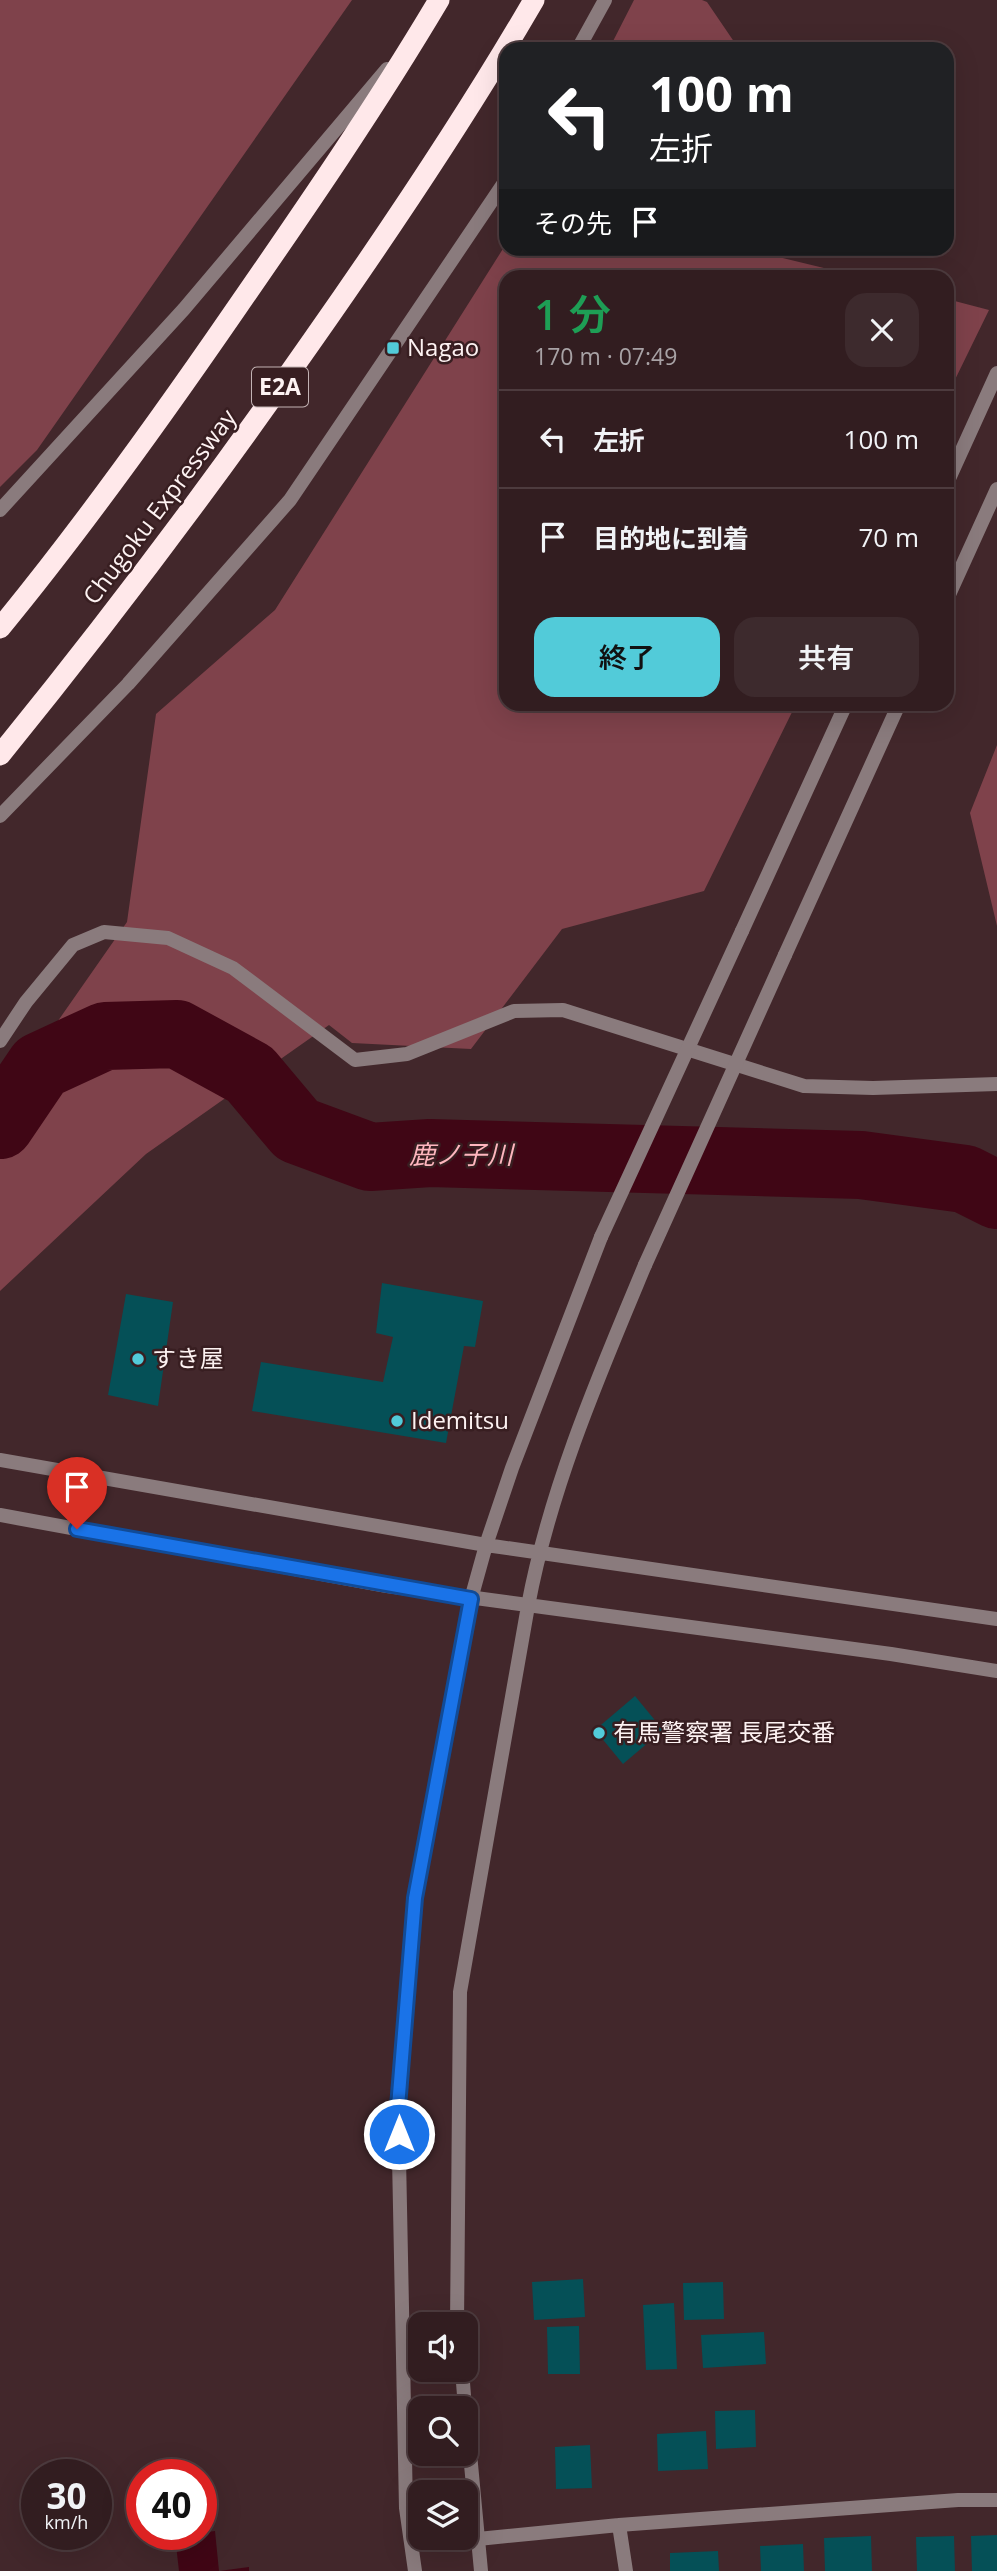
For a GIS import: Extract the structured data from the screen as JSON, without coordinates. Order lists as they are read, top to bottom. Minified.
{"streets":{"highway":["E2A","Chugoku Expressway"]},"water":["鹿ノ子川"],"places":{"transit":["Nagao"],"other":["すき屋","Idemitsu","有馬警察署 長尾交番"]},"page":{"turn":["100 m","左折"],"then":"その先","heading":["1 分","170 m · 07:49"],"list":[{"name":"左折","value":"100 m"},{"name":"目的地に到着","value":"70 m"}],"buttons":["終了","共有"],"speed":"30 km/h","limit":"40"}}
